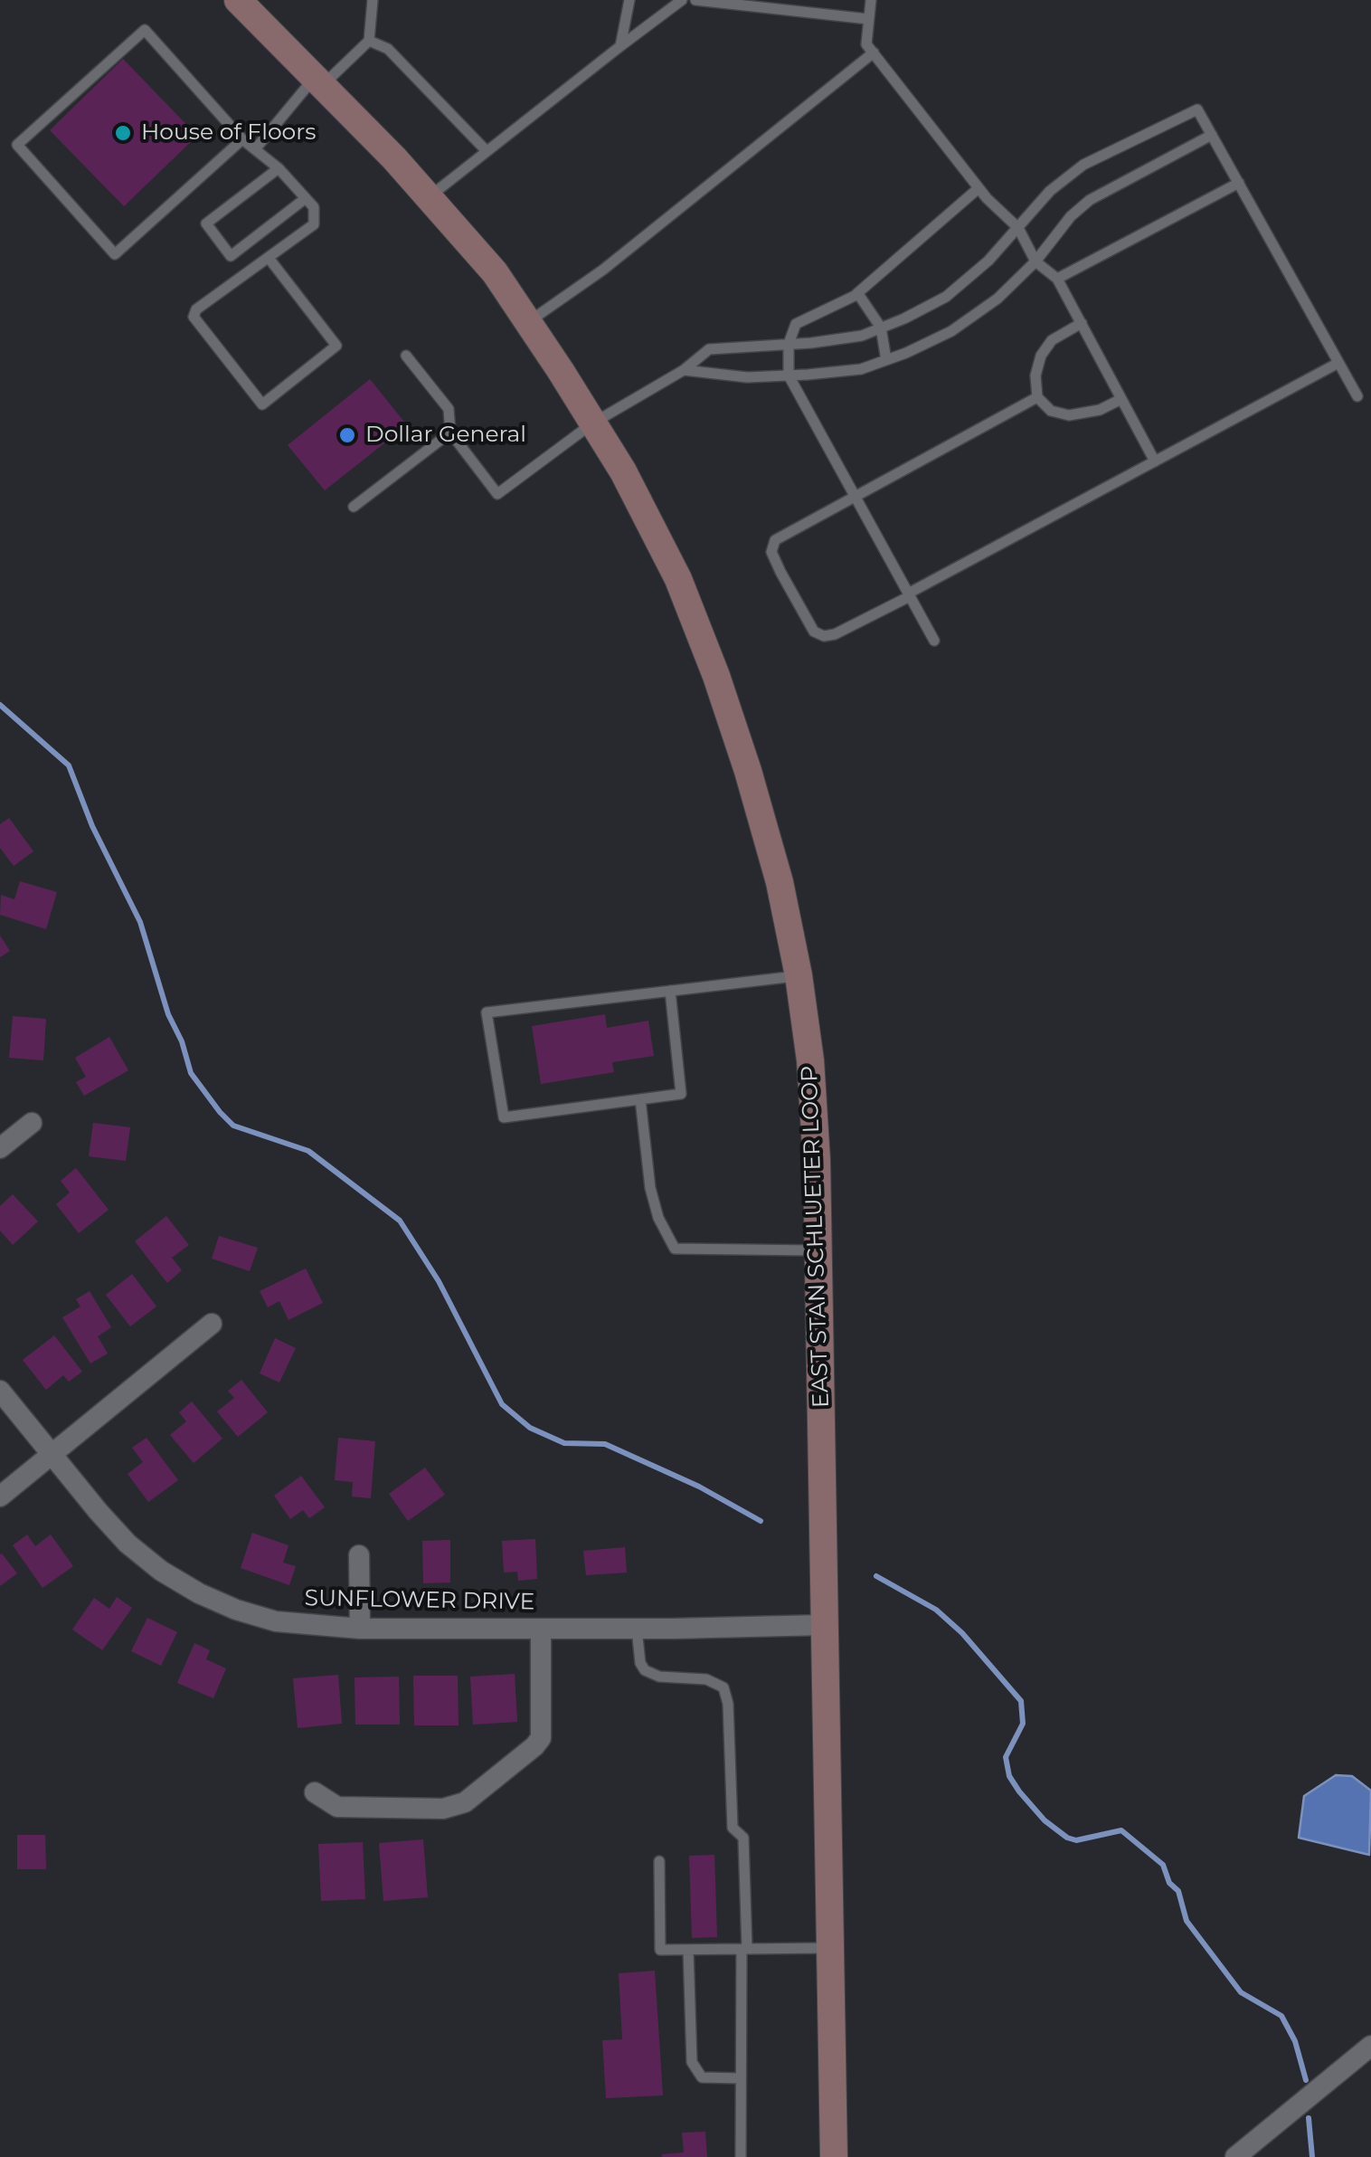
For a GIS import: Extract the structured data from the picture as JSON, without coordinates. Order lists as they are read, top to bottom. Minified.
{"streets":{"main road":["EAST STAN SCHLUETER LOOP"],"street":["SUNFLOWER DRIVE"]},"crossings":[["EAST STAN SCHLUETER LOOP","SUNFLOWER DRIVE"]],"places":["House of Floors","Dollar General"]}
